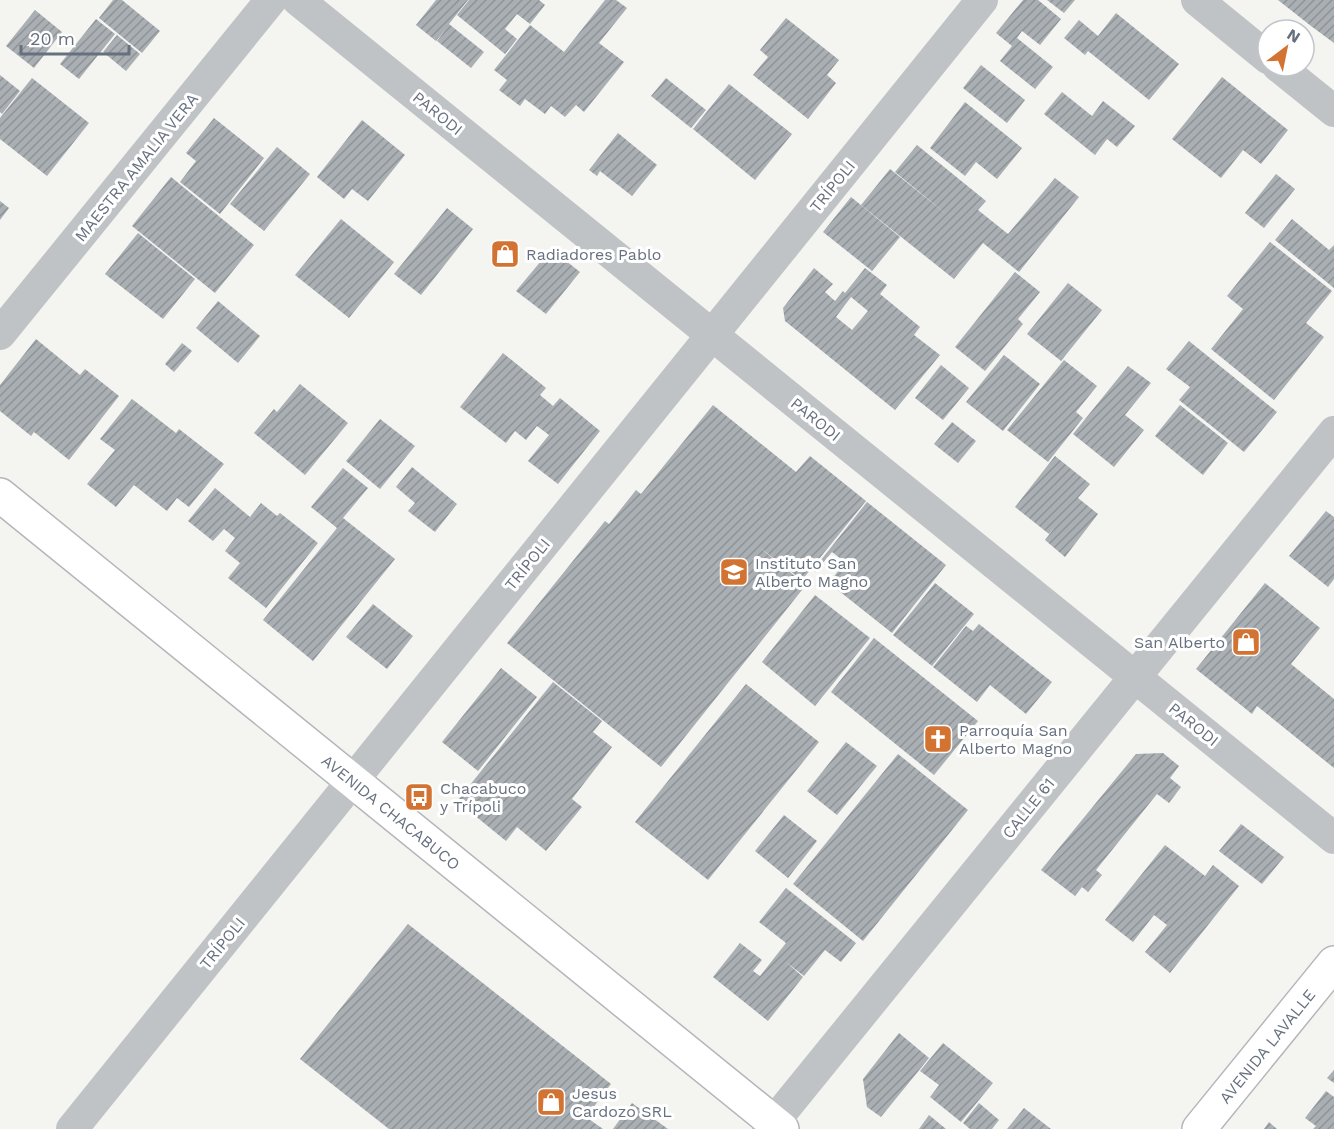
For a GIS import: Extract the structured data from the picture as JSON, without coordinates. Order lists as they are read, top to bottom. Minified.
{"streets":{"main road":["AVENIDA CHACABUCO","AVENIDA LAVALLE"],"street":["PARODI","MAESTRA AMALIA VERA","TRÍPOLI","CALLE 61"]},"crossings":[["PARODI","TRÍPOLI"],["PARODI","CALLE 61"],["TRÍPOLI","AVENIDA CHACABUCO"],["CALLE 61","AVENIDA CHACABUCO"]],"places":{"shop":["Radiadores Pablo","San Alberto","Jesus Cardozo SRL"],"school or university":["Instituto San Alberto Magno"],"church":["Parroquía San Alberto Magno"],"bus stop":["Chacabuco y Trípoli"]},"scale_bar":"20 m","north":"top right"}
